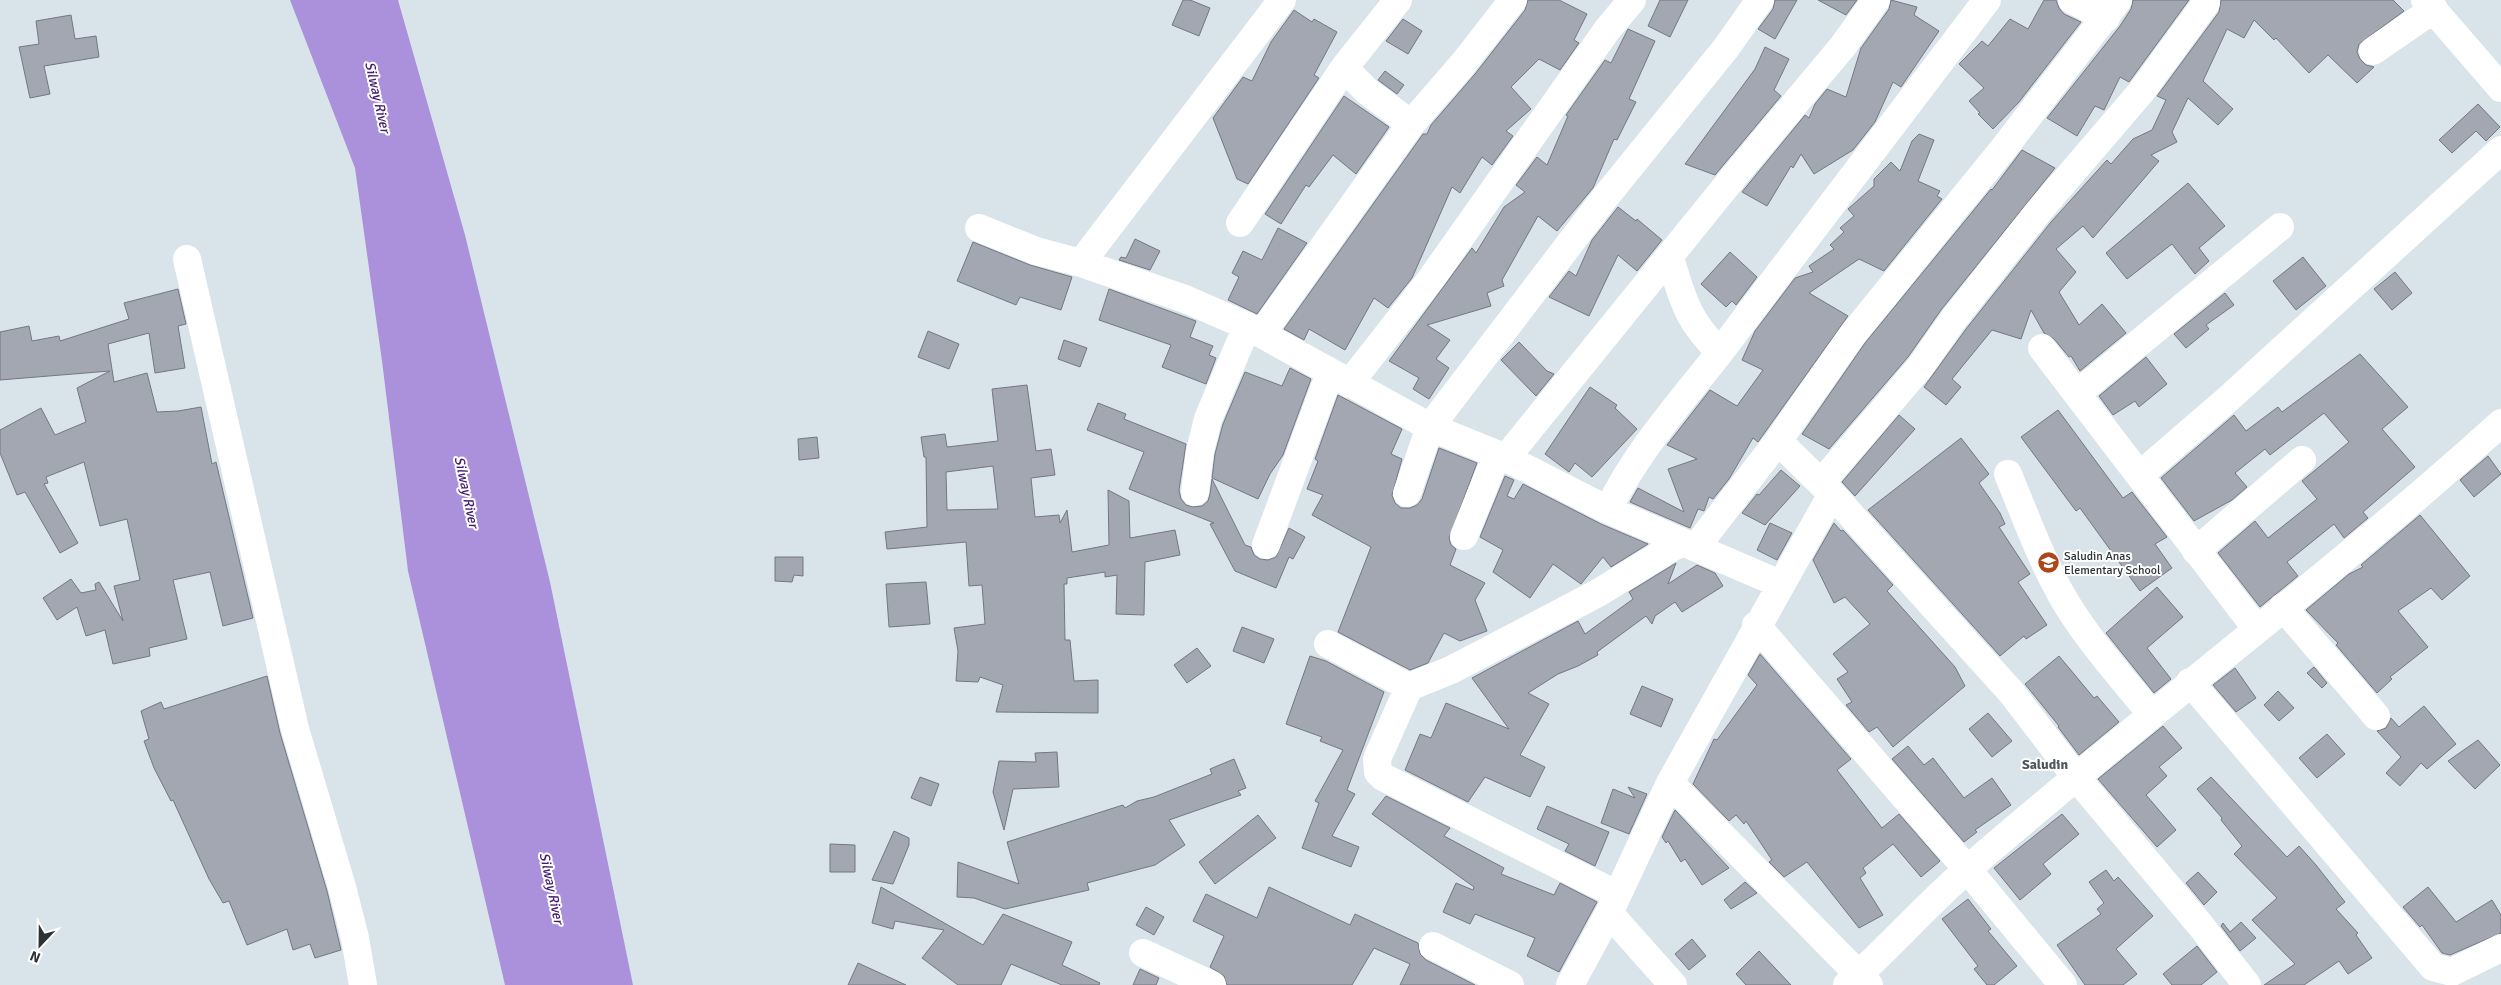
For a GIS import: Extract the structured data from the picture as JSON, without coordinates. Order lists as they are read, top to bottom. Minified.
{"districts":["Saludin"],"water":["Silway River"],"places":{"school or university":["Saludin Anas Elementary School"]},"north":"bottom"}
